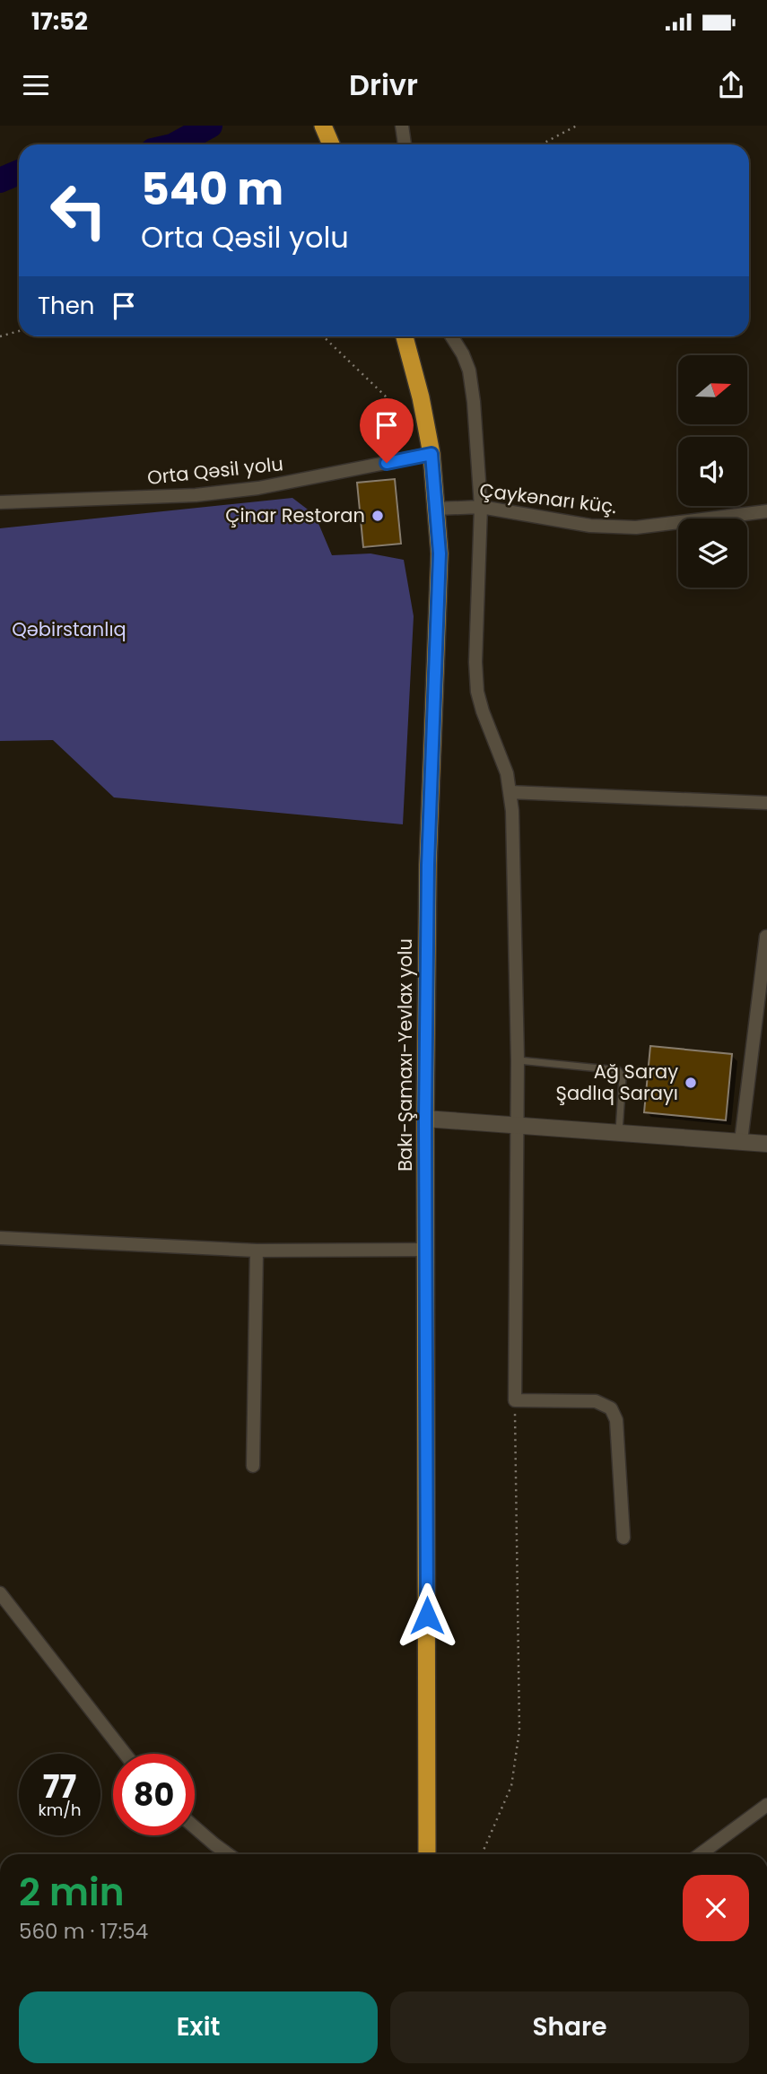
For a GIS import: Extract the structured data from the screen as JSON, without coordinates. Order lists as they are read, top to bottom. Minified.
{"streets":{"highway":["Bakı-Şamaxı-Yevlax yolu"],"street":["Orta Qəsil yolu","Çaykənarı küç."]},"crossings":[["Orta Qəsil yolu","Bakı-Şamaxı-Yevlax yolu"],["Çaykənarı küç.","Bakı-Şamaxı-Yevlax yolu"]],"parks":["Qəbirstanlıq"],"places":["Çinar Restoran","Ağ Saray Şadlıq Sarayı"],"north":"right","page":{"status":"17:52","header":"Drivr","turn":["540 m","Orta Qəsil yolu"],"then":"Then","speed":"77 km/h","limit":"80","heading":["2 min","560 m · 17:54"],"buttons":["Exit","Share"]}}
